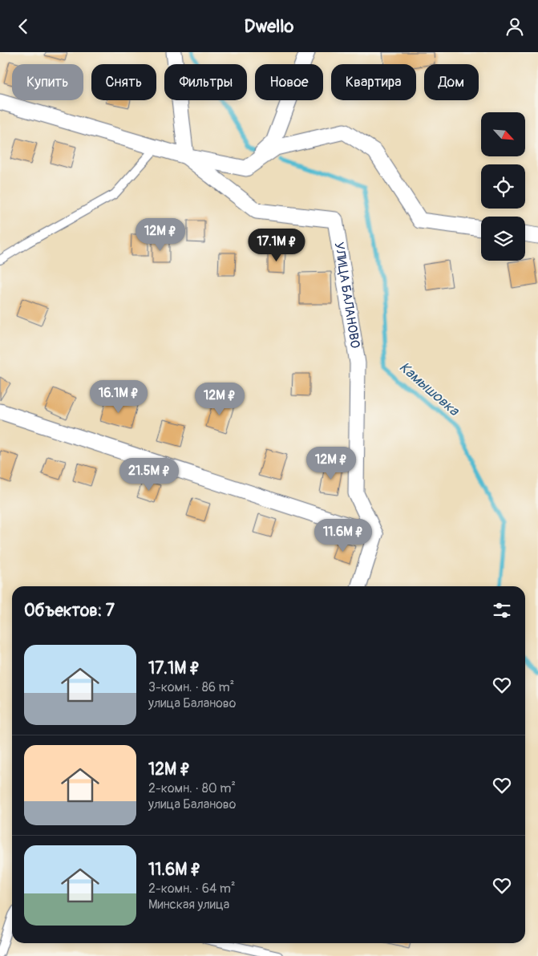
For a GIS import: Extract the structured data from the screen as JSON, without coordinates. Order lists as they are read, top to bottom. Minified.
{"streets":{"street":["УЛИЦА БАЛАНОВО"]},"water":["Камышовка"],"north":"bottom right","page":{"header":"Dwello","chip":["Купить","Снять","Фильтры","Новое","Квартира","Дом"],"price":["12M ₽","17.1M ₽","16.1M ₽","12M ₽","12M ₽","21.5M ₽","11.6M ₽"],"heading":"Объектов: 7","list":[{"name":"17.1M ₽","note":"3-комн. · 86 m² · улица Баланово"},{"name":"12M ₽","note":"2-комн. · 80 m² · улица Баланово"},{"name":"11.6M ₽","note":"2-комн. · 64 m² · Минская улица"}]}}
